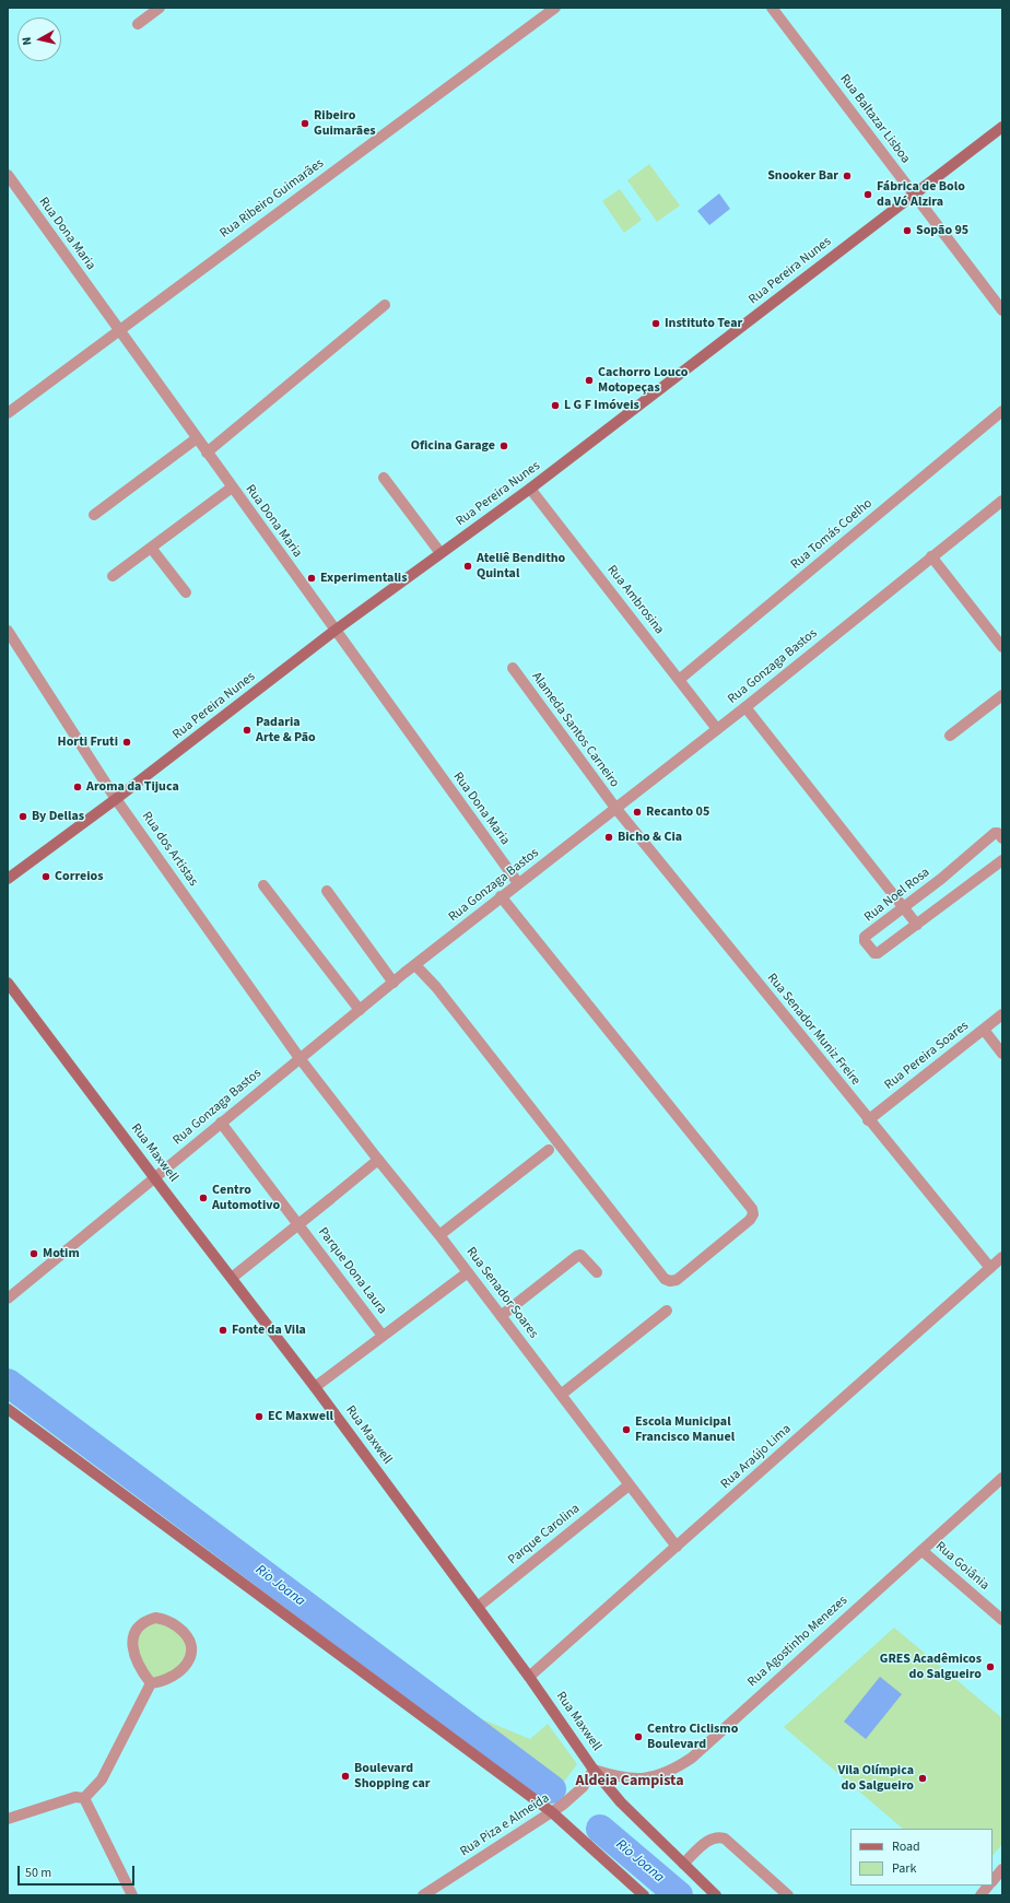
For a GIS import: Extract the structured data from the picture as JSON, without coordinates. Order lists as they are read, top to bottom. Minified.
{"streets":{"main road":["Rua Pereira Nunes","Rua Maxwell"],"street":["Rua Baltazar Lisboa","Rua Ribeiro Guimarães","Rua Dona Maria","Rua Tomás Coelho","Rua Ambrosina","Rua Gonzaga Bastos","Alameda Santos Carneiro","Rua dos Artistas","Rua Noel Rosa","Rua Senador Muniz Freire","Rua Pereira Soares","Parque Dona Laura","Rua Senador Soares","Rua Araújo Lima","Parque Carolina","Rua Goiânia","Rua Agostinho Menezes","Rua Piza e Almeida"]},"crossings":[["Rua Baltazar Lisboa","Rua Pereira Nunes"],["Rua Ribeiro Guimarães","Rua Dona Maria"],["Rua Dona Maria","Rua Pereira Nunes"],["Rua Dona Maria","Rua Gonzaga Bastos"],["Rua Pereira Nunes","Rua Ambrosina"],["Rua Pereira Nunes","Rua dos Artistas"],["Rua Tomás Coelho","Rua Ambrosina"],["Rua Ambrosina","Rua Gonzaga Bastos"],["Rua Gonzaga Bastos","Alameda Santos Carneiro"],["Rua Gonzaga Bastos","Rua dos Artistas"],["Rua Gonzaga Bastos","Rua Senador Muniz Freire"],["Rua Gonzaga Bastos","Rua Maxwell"],["Rua Gonzaga Bastos","Parque Dona Laura"],["Rua Gonzaga Bastos","Rua Senador Soares"],["Alameda Santos Carneiro","Rua Senador Muniz Freire"],["Rua dos Artistas","Rua Senador Soares"],["Rua Senador Muniz Freire","Rua Pereira Soares"],["Rua Senador Muniz Freire","Rua Araújo Lima"],["Rua Maxwell","Parque Dona Laura"],["Rua Maxwell","Rua Araújo Lima"],["Rua Maxwell","Parque Carolina"],["Rua Maxwell","Rua Agostinho Menezes"],["Rua Maxwell","Rua Piza e Almeida"],["Parque Dona Laura","Rua Senador Soares"],["Rua Senador Soares","Rua Araújo Lima"],["Rua Senador Soares","Parque Carolina"],["Rua Goiânia","Rua Agostinho Menezes"],["Rua Agostinho Menezes","Rua Piza e Almeida"]],"districts":["Aldeia Campista"],"water":["Rio Joana"],"places":["Ribeiro Guimarães","Snooker Bar","Fábrica de Bolo da Vó Alzira","Sopão 95","Instituto Tear","Cachorro Louco Motopeças","L G F Imóveis","Oficina Garage","Ateliê Benditho Quintal","Experimentalis","Padaria Arte & Pão","Horti Fruti","Aroma da Tijuca","Recanto 05","By Dellas","Bicho & Cia","Correios","Centro Automotivo","Motim","Fonte da Vila","EC Maxwell","Escola Municipal Francisco Manuel","GRES Acadêmicos do Salgueiro","Centro Ciclismo Boulevard","Boulevard Shopping car","Vila Olímpica do Salgueiro"],"legend":["Road","Park"],"scale_bar":"50 m","north":"left"}
